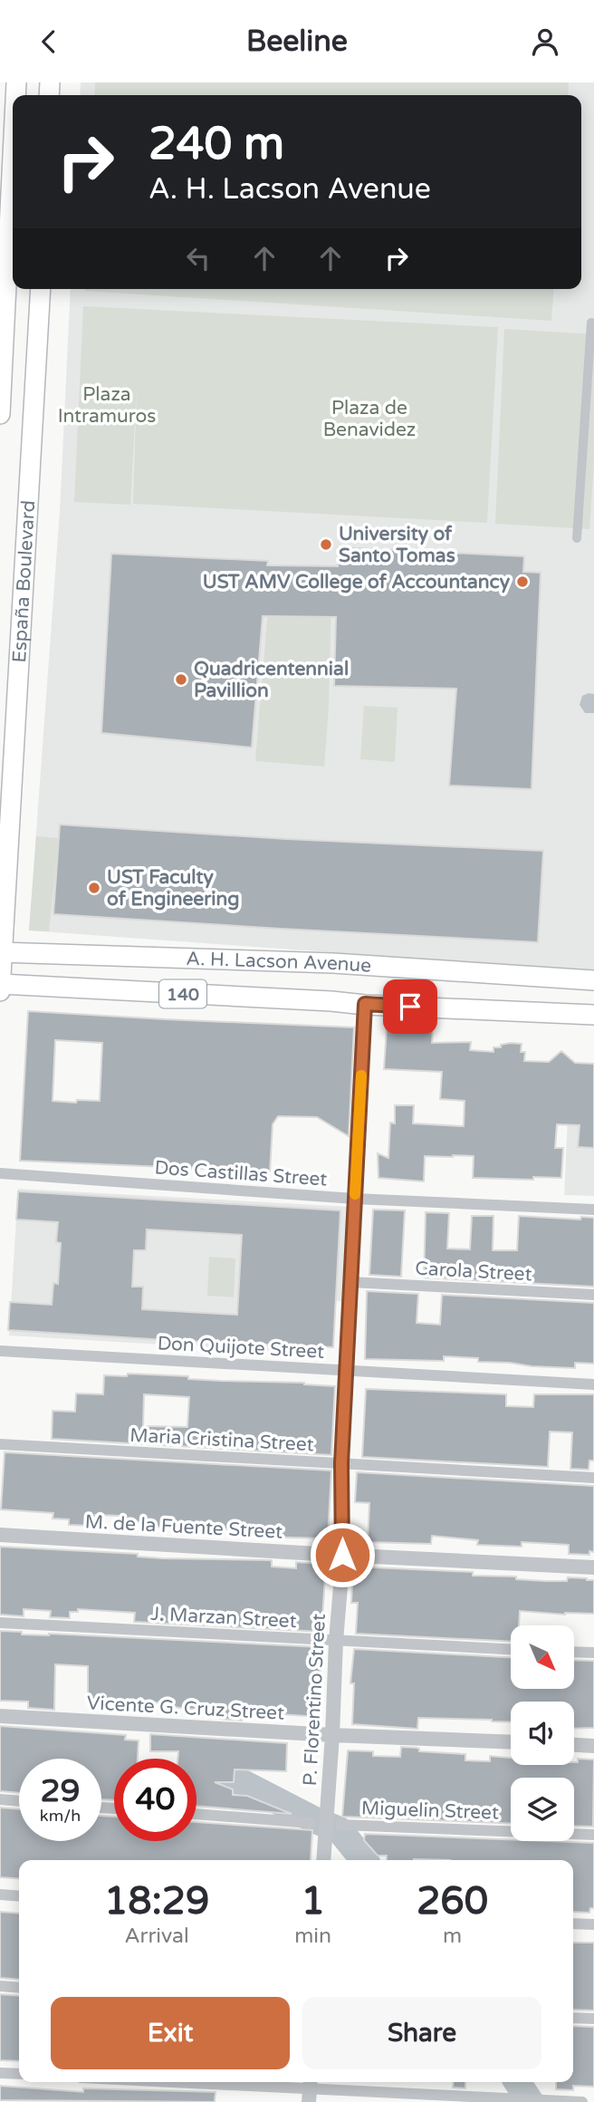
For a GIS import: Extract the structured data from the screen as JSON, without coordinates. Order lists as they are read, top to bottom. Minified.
{"streets":{"main road":["España Boulevard","A. H. Lacson Avenue","140"],"street":["Dos Castillas Street","Carola Street","Don Quijote Street","Maria Cristina Street","M. de la Fuente Street","J. Marzan Street","P. Florentino Street","Vicente G. Cruz Street","Miguelin Street"]},"crossings":[["España Boulevard","A. H. Lacson Avenue"],["A. H. Lacson Avenue","P. Florentino Street"],["Dos Castillas Street","P. Florentino Street"],["Carola Street","P. Florentino Street"],["Don Quijote Street","P. Florentino Street"],["Maria Cristina Street","P. Florentino Street"],["M. de la Fuente Street","P. Florentino Street"],["J. Marzan Street","P. Florentino Street"],["P. Florentino Street","Vicente G. Cruz Street"]],"parks":["Plaza Intramuros","Plaza de Benavidez"],"places":["University of Santo Tomas","UST AMV College of Accountancy","Quadricentennial Pavillion","UST Faculty of Engineering"],"north":"bottom right","page":{"header":"Beeline","turn":["240 m","A. H. Lacson Avenue"],"speed":"29 km/h","limit":"40","eta":["18:29","Arrival","1","min","260","m"],"buttons":["Exit","Share"]}}
